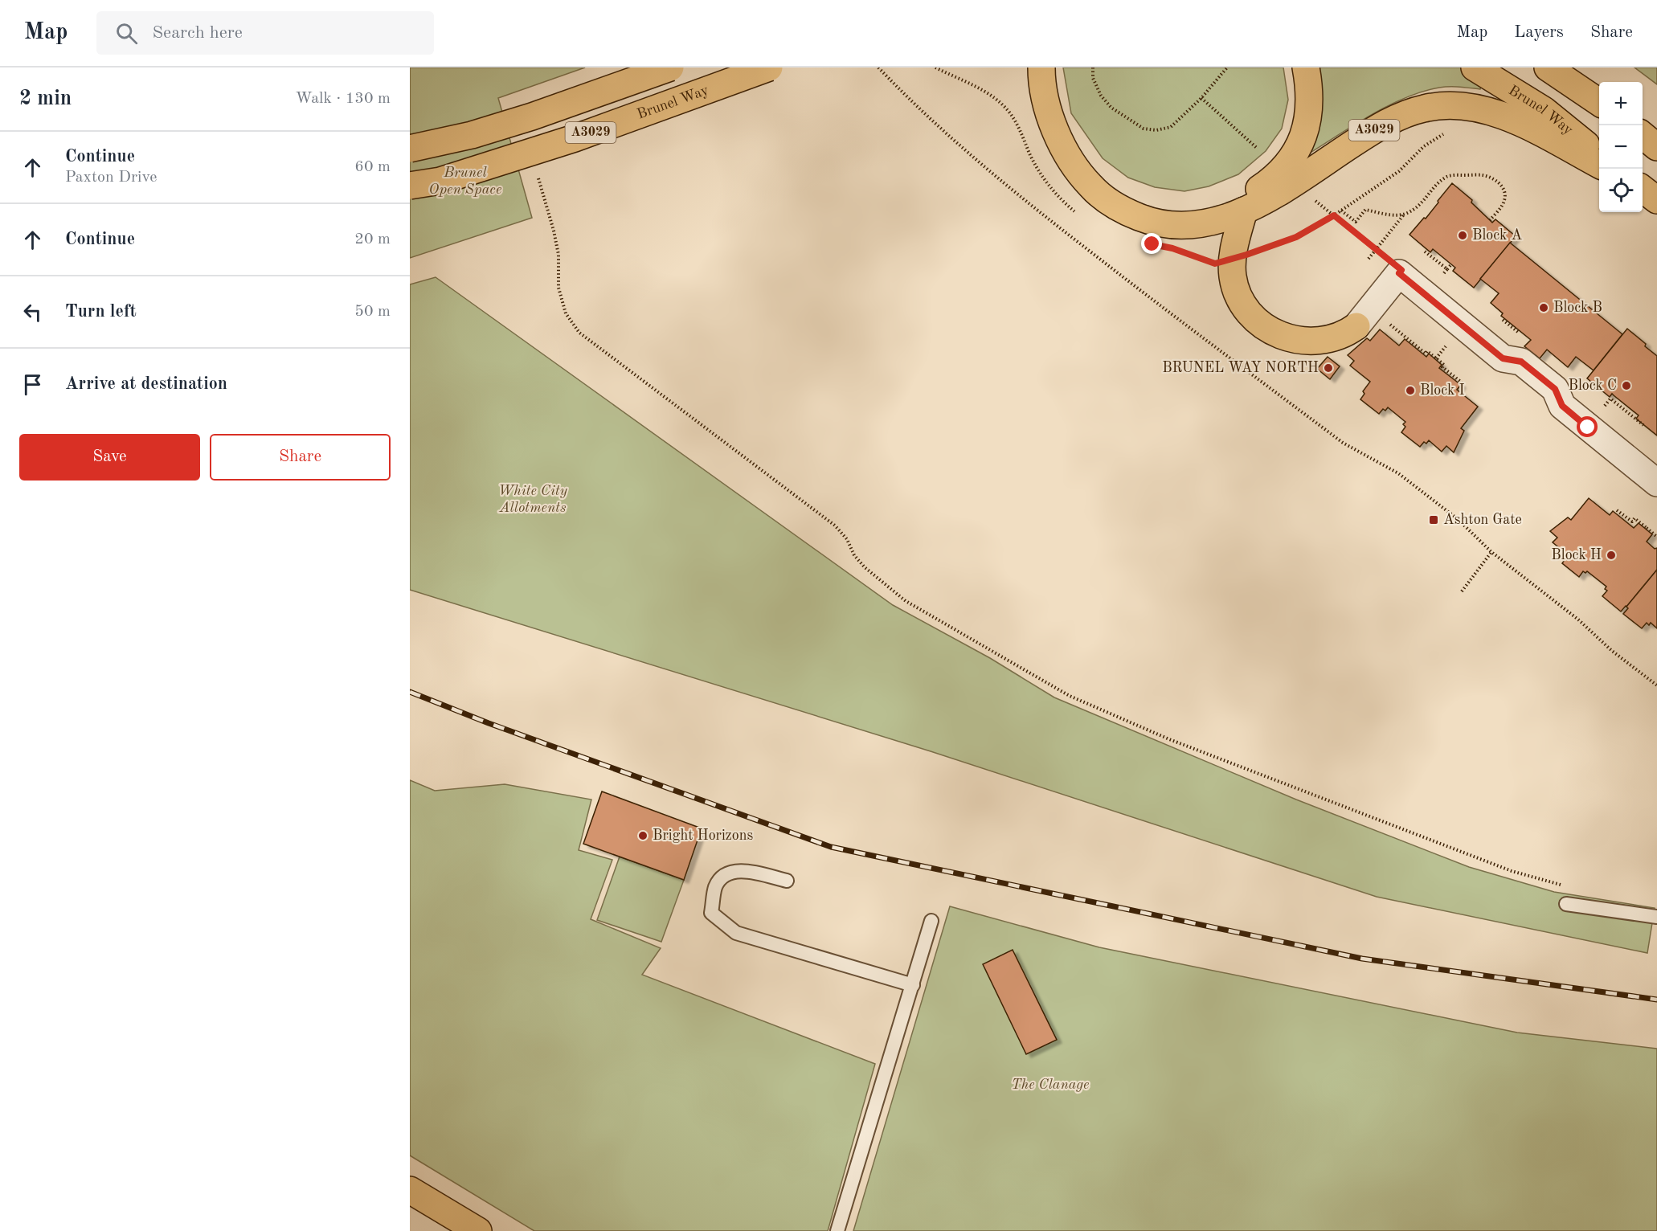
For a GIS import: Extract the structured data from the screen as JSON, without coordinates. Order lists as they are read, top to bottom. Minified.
{"streets":{"main road":["Brunel Way","A3029"]},"parks":["Brunel Open Space","White City Allotments","The Clanage"],"places":{"other":["Block A","Block B","BRUNEL WAY NORTH","Block C","Block I","Block H","Bright Horizons"],"transit":["Ashton Gate"]},"page":{"header":"Map","search":"Search here","nav":["Map","Layers","Share"],"heading":["2 min","Walk · 130 m"],"map_buttons":["+","−"],"list":[["Continue","Paxton Drive","60 m"],["Continue","20 m"],["Turn left","50 m"],"Arrive at destination"],"buttons":["Save","Share"]}}
